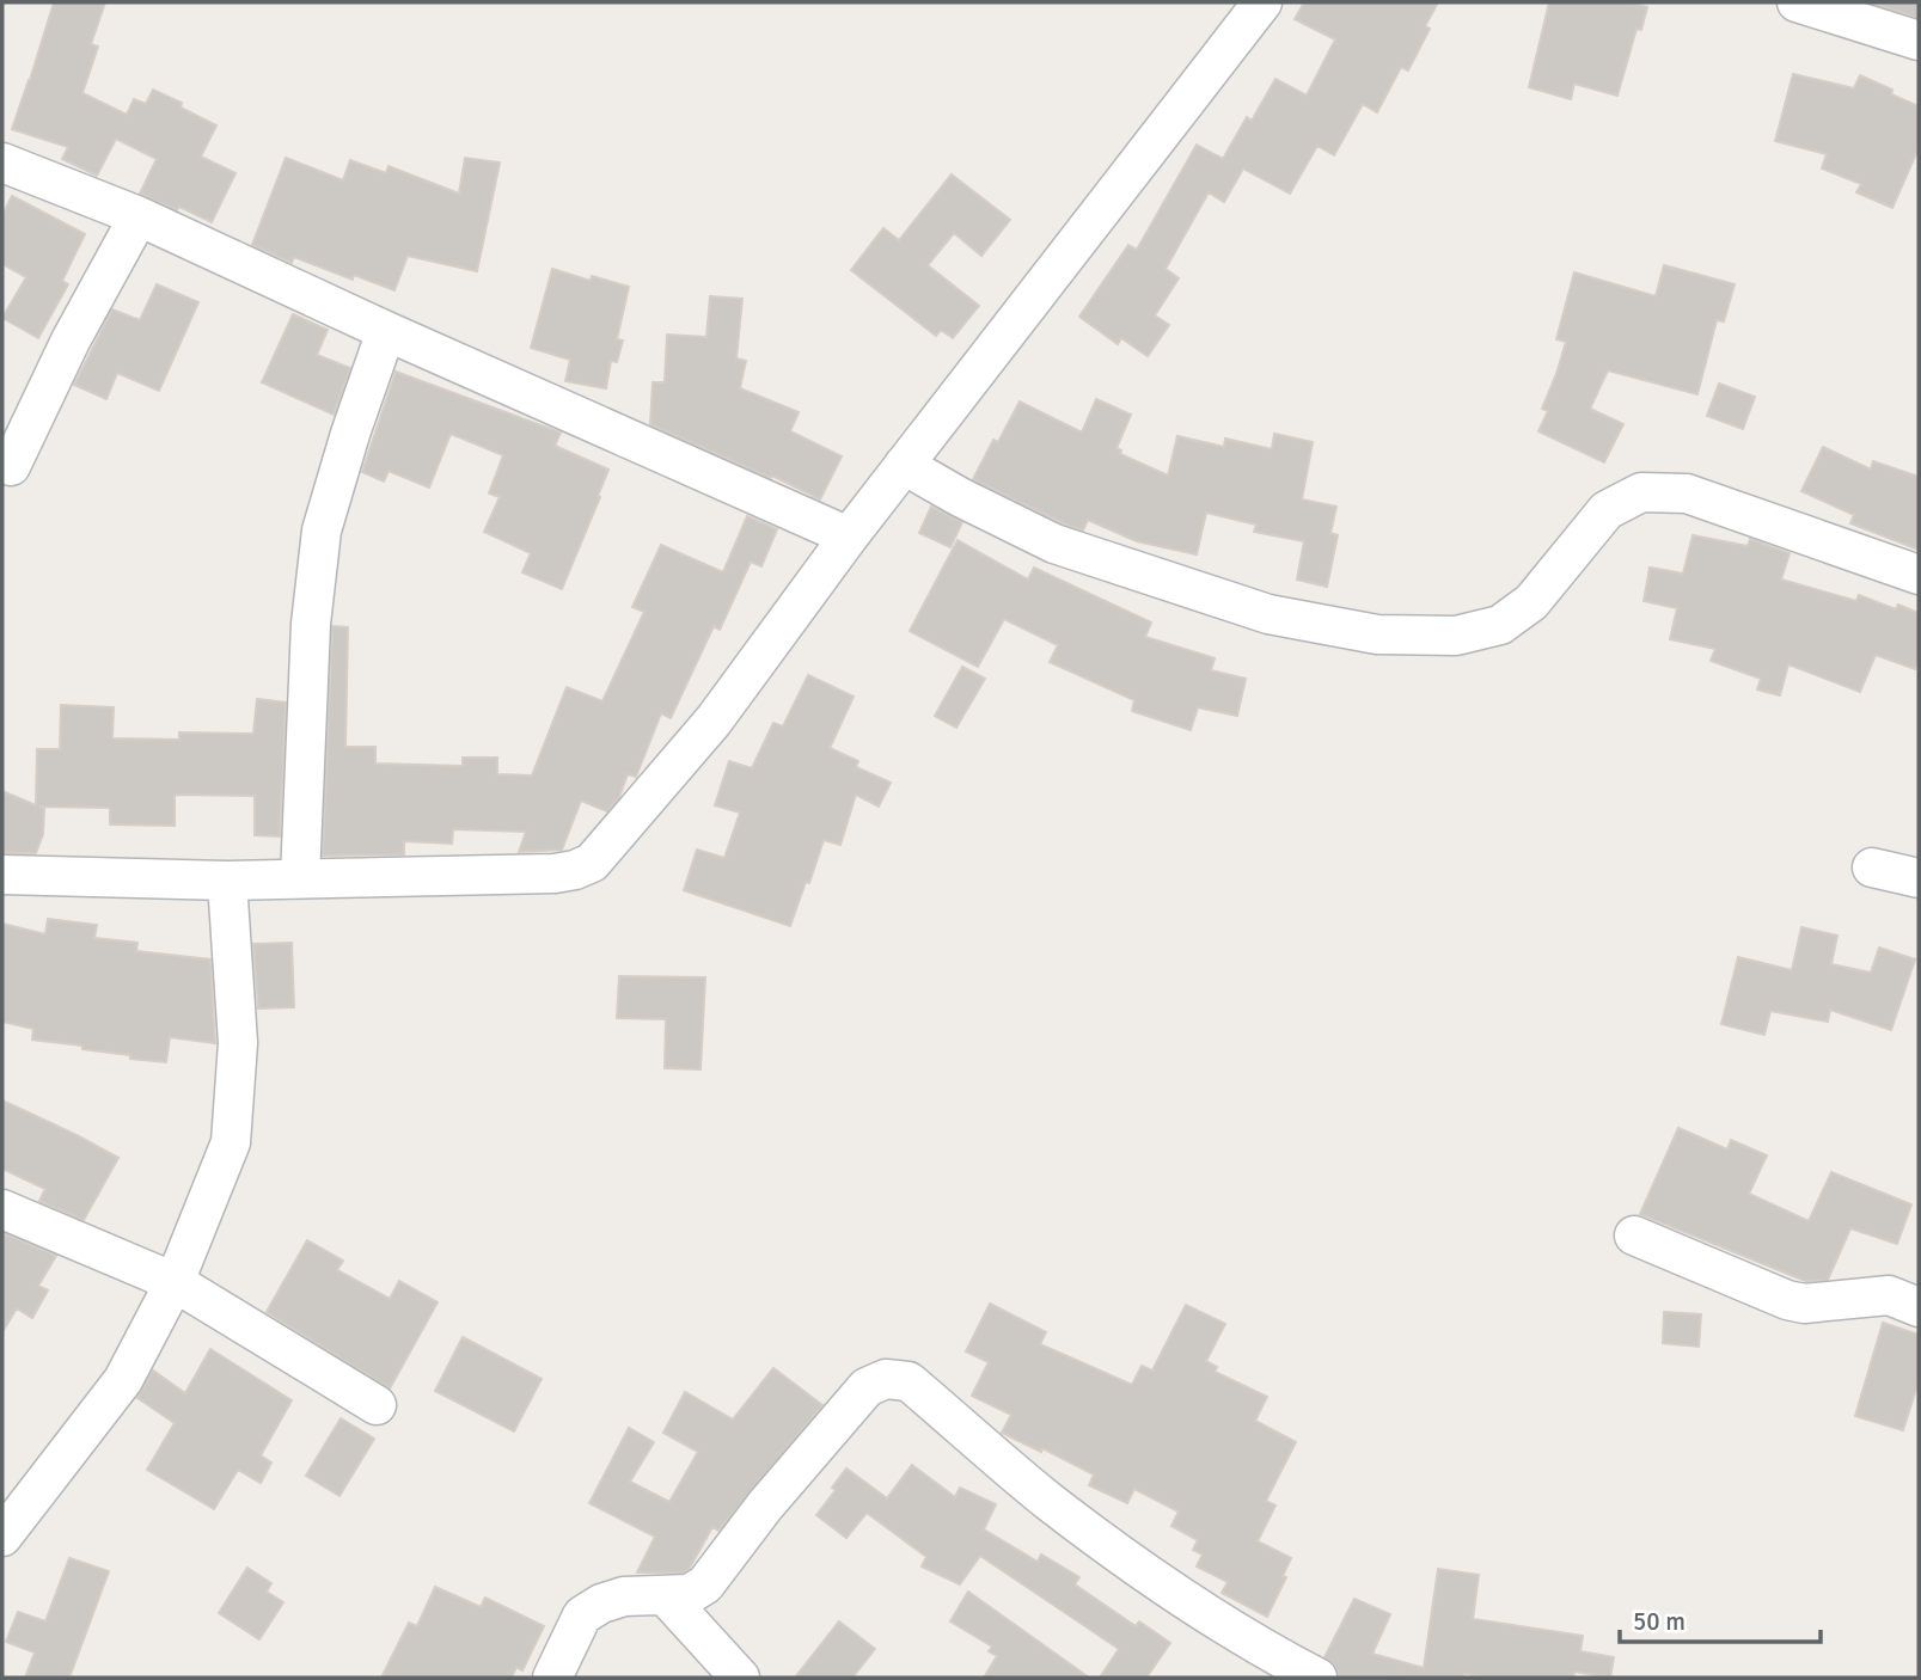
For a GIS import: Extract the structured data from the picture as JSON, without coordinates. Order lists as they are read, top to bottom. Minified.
{"scale_bar":"50 m"}
